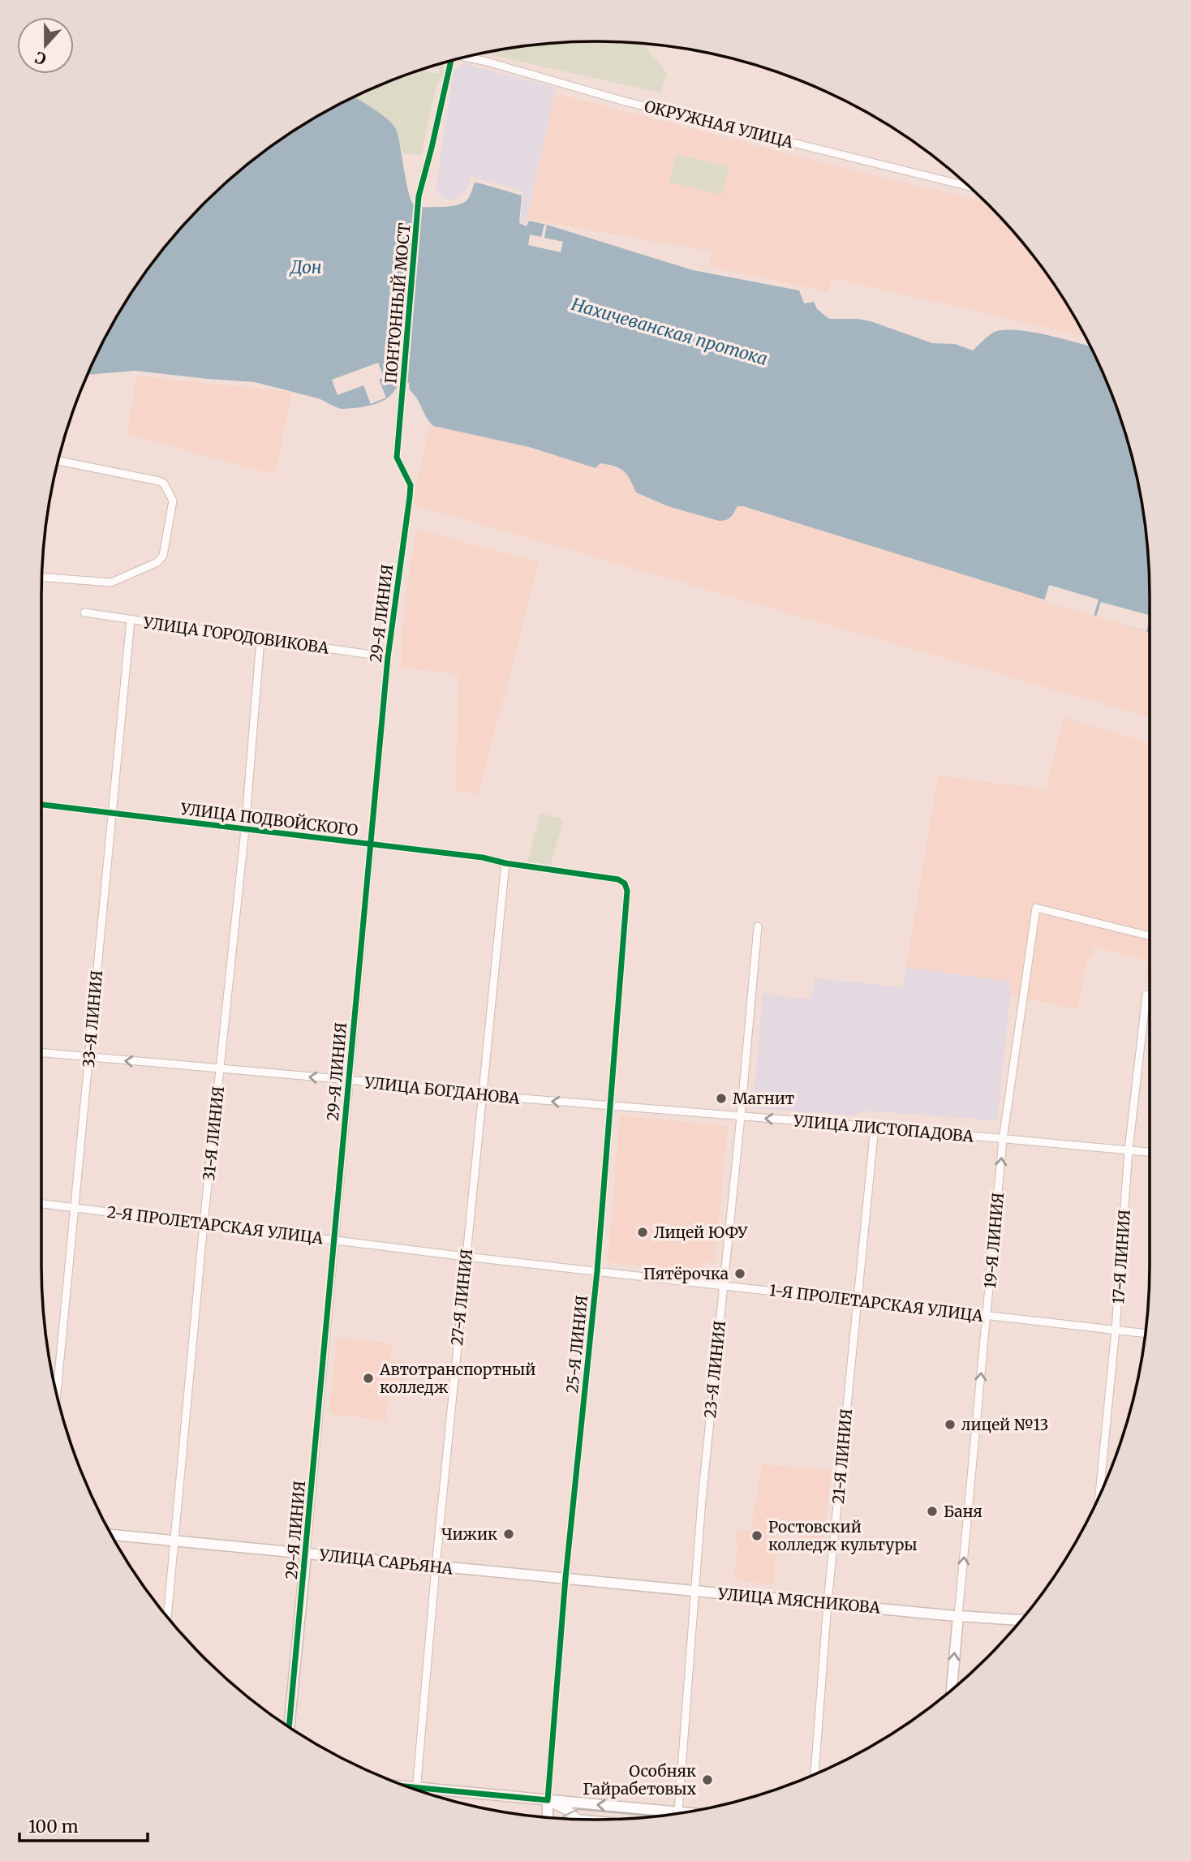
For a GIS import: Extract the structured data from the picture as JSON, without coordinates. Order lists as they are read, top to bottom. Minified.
{"streets":{"main road":["29-Я ЛИНИЯ","19-Я ЛИНИЯ","УЛИЦА САРЬЯНА","УЛИЦА МЯСНИКОВА"],"street":["ОКРУЖНАЯ УЛИЦА","ПОНТОННЫЙ МОСТ","УЛИЦА ГОРОДОВИКОВА","УЛИЦА ПОДВОЙСКОГО","33-Я ЛИНИЯ","УЛИЦА БОГДАНОВА","УЛИЦА ЛИСТОПАДОВА","31-Я ЛИНИЯ","2-Я ПРОЛЕТАРСКАЯ УЛИЦА","17-Я ЛИНИЯ","27-Я ЛИНИЯ","1-Я ПРОЛЕТАРСКАЯ УЛИЦА","25-Я ЛИНИЯ","23-Я ЛИНИЯ","21-Я ЛИНИЯ"]},"crossings":[["ПОНТОННЫЙ МОСТ","29-Я ЛИНИЯ"],["29-Я ЛИНИЯ","УЛИЦА ГОРОДОВИКОВА"],["29-Я ЛИНИЯ","УЛИЦА ПОДВОЙСКОГО"],["29-Я ЛИНИЯ","УЛИЦА БОГДАНОВА"],["29-Я ЛИНИЯ","2-Я ПРОЛЕТАРСКАЯ УЛИЦА"],["29-Я ЛИНИЯ","УЛИЦА САРЬЯНА"],["УЛИЦА ГОРОДОВИКОВА","33-Я ЛИНИЯ"],["УЛИЦА ГОРОДОВИКОВА","31-Я ЛИНИЯ"],["УЛИЦА ПОДВОЙСКОГО","33-Я ЛИНИЯ"],["УЛИЦА ПОДВОЙСКОГО","31-Я ЛИНИЯ"],["УЛИЦА ПОДВОЙСКОГО","27-Я ЛИНИЯ"],["УЛИЦА ПОДВОЙСКОГО","25-Я ЛИНИЯ"],["33-Я ЛИНИЯ","УЛИЦА БОГДАНОВА"],["33-Я ЛИНИЯ","2-Я ПРОЛЕТАРСКАЯ УЛИЦА"],["УЛИЦА БОГДАНОВА","УЛИЦА ЛИСТОПАДОВА"],["УЛИЦА БОГДАНОВА","31-Я ЛИНИЯ"],["УЛИЦА БОГДАНОВА","27-Я ЛИНИЯ"],["УЛИЦА БОГДАНОВА","25-Я ЛИНИЯ"],["УЛИЦА ЛИСТОПАДОВА","19-Я ЛИНИЯ"],["УЛИЦА ЛИСТОПАДОВА","17-Я ЛИНИЯ"],["УЛИЦА ЛИСТОПАДОВА","25-Я ЛИНИЯ"],["УЛИЦА ЛИСТОПАДОВА","23-Я ЛИНИЯ"],["УЛИЦА ЛИСТОПАДОВА","21-Я ЛИНИЯ"],["31-Я ЛИНИЯ","2-Я ПРОЛЕТАРСКАЯ УЛИЦА"],["31-Я ЛИНИЯ","УЛИЦА САРЬЯНА"],["2-Я ПРОЛЕТАРСКАЯ УЛИЦА","27-Я ЛИНИЯ"],["2-Я ПРОЛЕТАРСКАЯ УЛИЦА","1-Я ПРОЛЕТАРСКАЯ УЛИЦА"],["2-Я ПРОЛЕТАРСКАЯ УЛИЦА","25-Я ЛИНИЯ"],["19-Я ЛИНИЯ","1-Я ПРОЛЕТАРСКАЯ УЛИЦА"],["19-Я ЛИНИЯ","УЛИЦА МЯСНИКОВА"],["17-Я ЛИНИЯ","1-Я ПРОЛЕТАРСКАЯ УЛИЦА"],["27-Я ЛИНИЯ","УЛИЦА САРЬЯНА"],["1-Я ПРОЛЕТАРСКАЯ УЛИЦА","25-Я ЛИНИЯ"],["1-Я ПРОЛЕТАРСКАЯ УЛИЦА","23-Я ЛИНИЯ"],["1-Я ПРОЛЕТАРСКАЯ УЛИЦА","21-Я ЛИНИЯ"],["25-Я ЛИНИЯ","УЛИЦА САРЬЯНА"],["25-Я ЛИНИЯ","УЛИЦА МЯСНИКОВА"],["23-Я ЛИНИЯ","УЛИЦА МЯСНИКОВА"],["21-Я ЛИНИЯ","УЛИЦА МЯСНИКОВА"],["УЛИЦА САРЬЯНА","УЛИЦА МЯСНИКОВА"]],"one_way":["УЛИЦА БОГДАНОВА","19-Я ЛИНИЯ"],"water":["Дон","Нахичеванская протока"],"places":["Магнит","Лицей ЮФУ","Пятёрочка","Автотранспортный колледж","лицей №13","Баня","Чижик","Ростовский колледж культуры","Особняк Гайрабетовых"],"scale_bar":"100 m","north":"bottom"}
